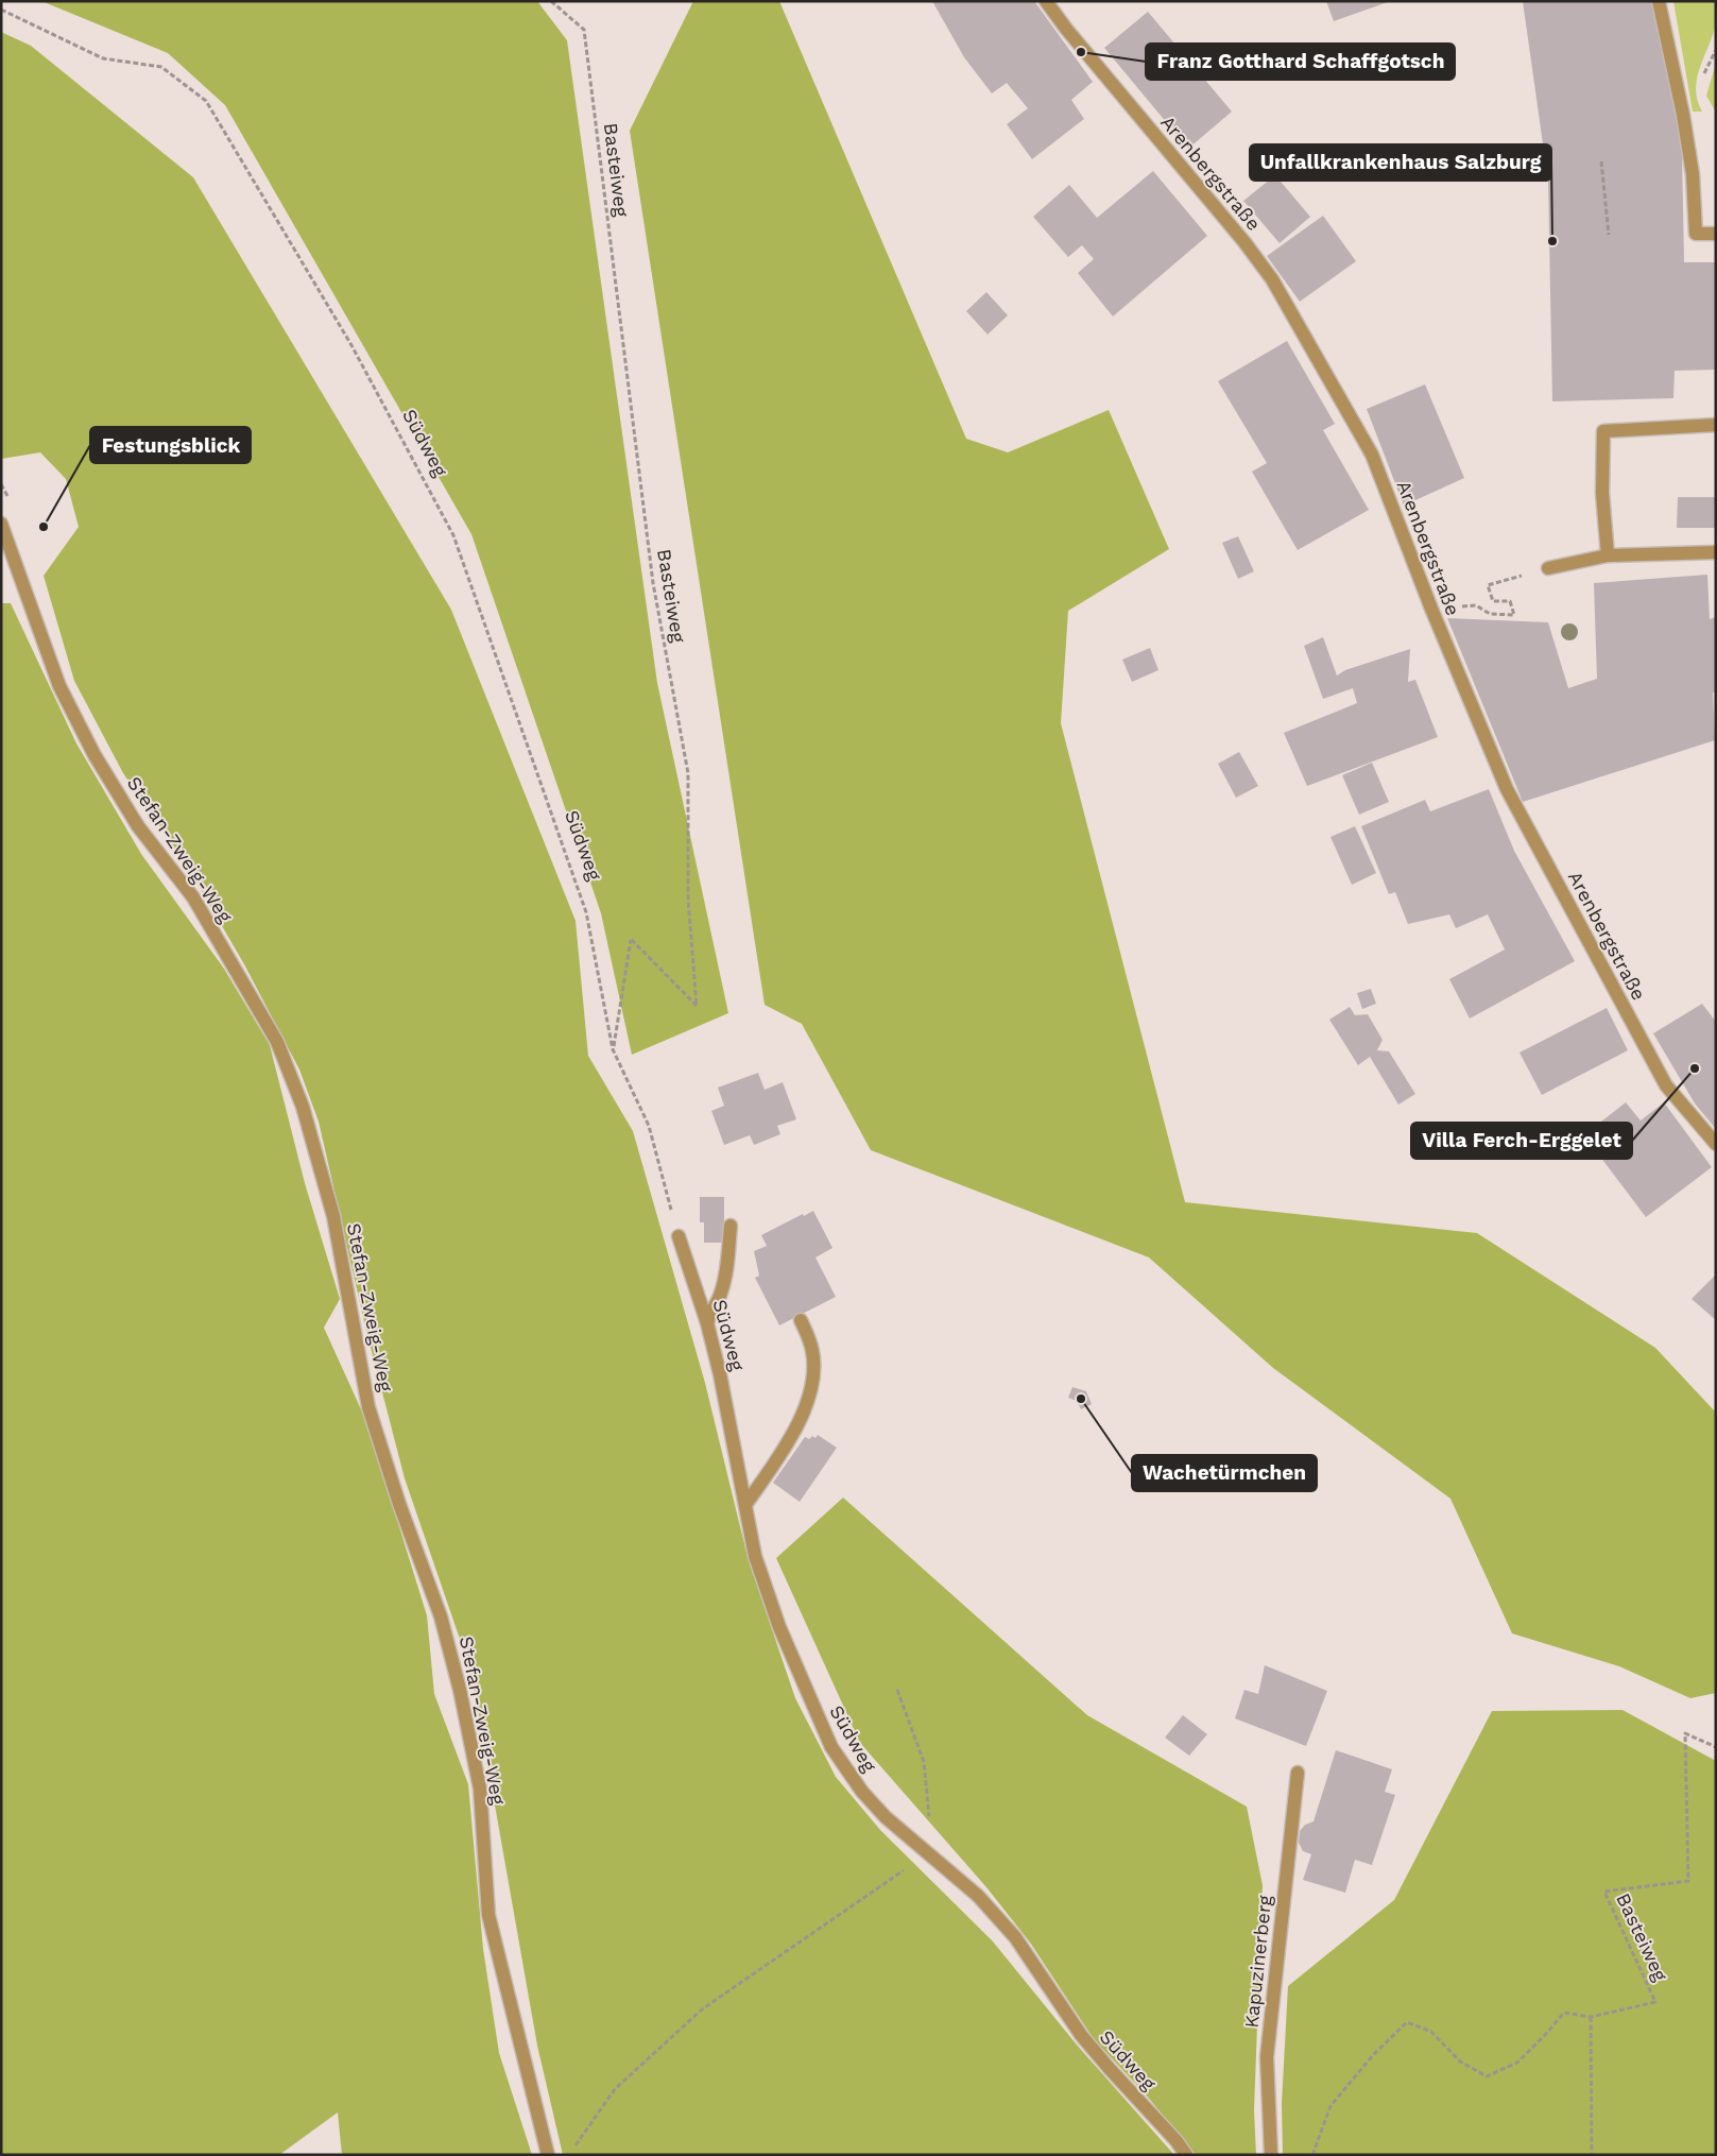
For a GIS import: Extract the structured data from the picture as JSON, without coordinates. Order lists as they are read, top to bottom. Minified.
{"streets":{"street":["Arenbergstraße","Südweg","Stefan-Zweig-Weg","Kapuzinerberg"],"path":["Basteiweg"]},"crossings":[["Basteiweg","Südweg"]],"places":["Franz Gotthard Schaffgotsch","Unfallkrankenhaus Salzburg","Festungsblick","Villa Ferch-Erggelet","Wachetürmchen"]}
